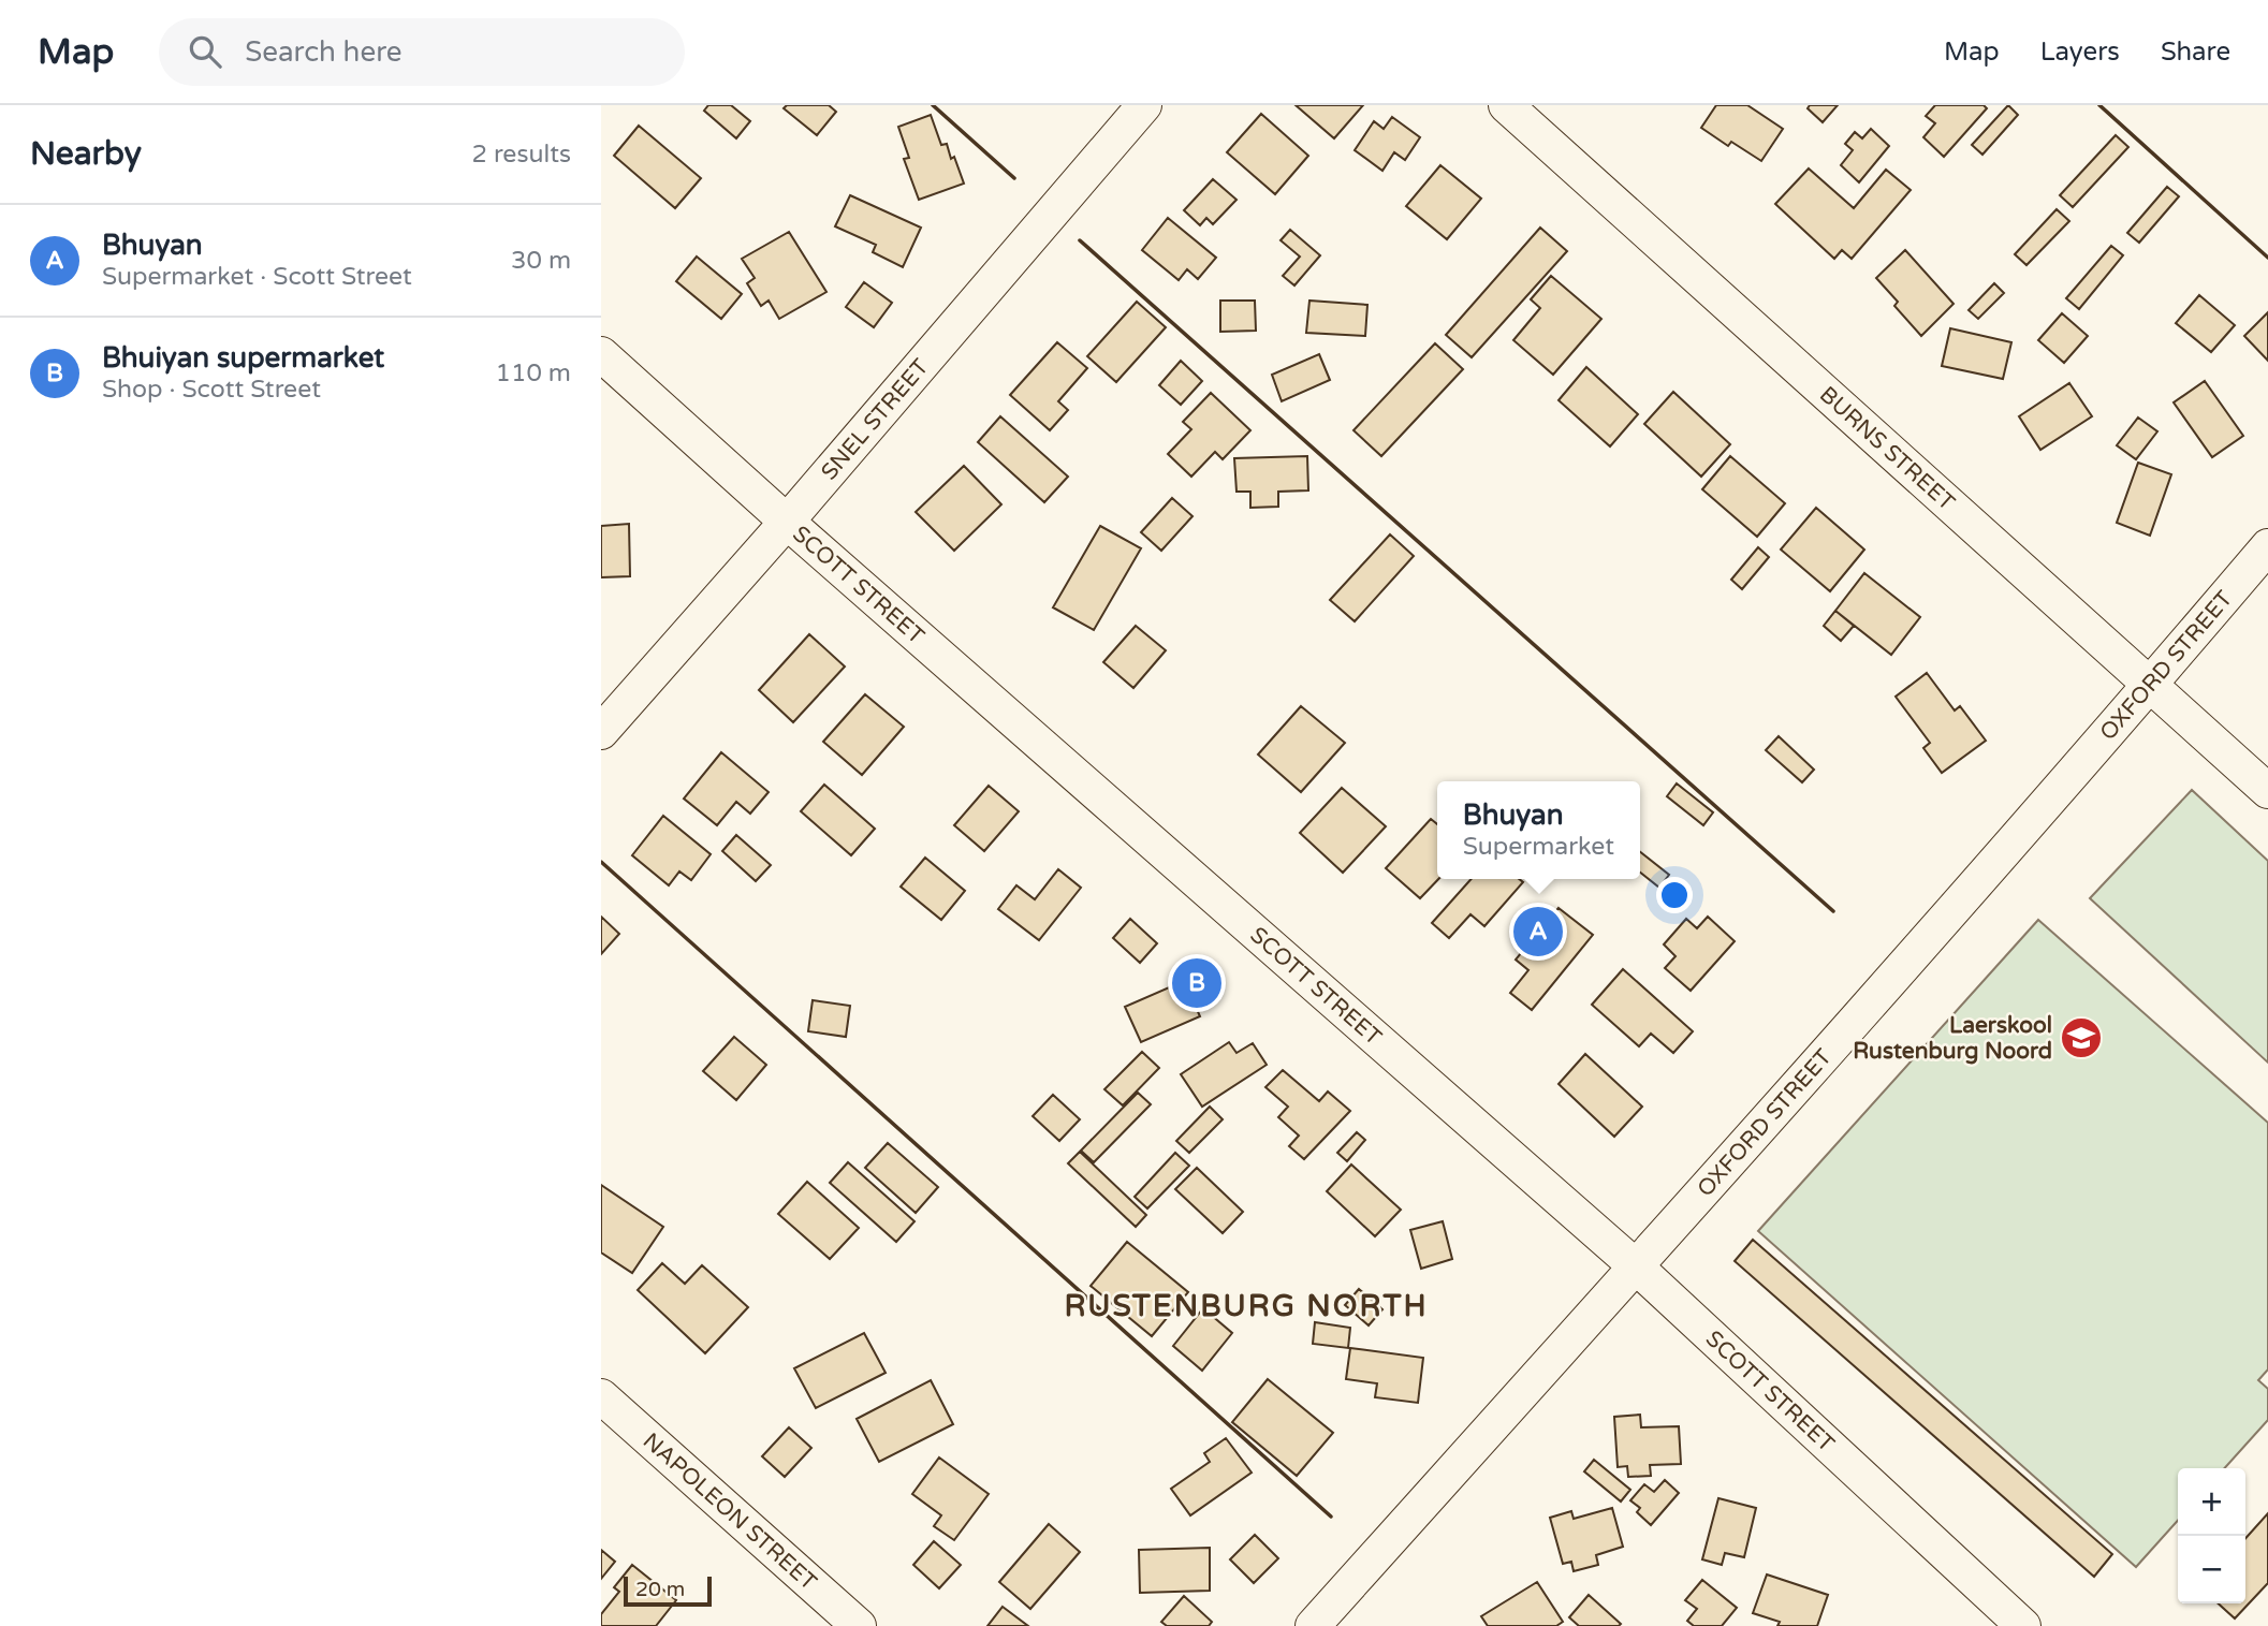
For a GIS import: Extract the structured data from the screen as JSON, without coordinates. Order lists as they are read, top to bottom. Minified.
{"streets":{"street":["SNEL STREET","BURNS STREET","SCOTT STREET","OXFORD STREET","NAPOLEON STREET"]},"crossings":[["SNEL STREET","SCOTT STREET"],["BURNS STREET","OXFORD STREET"],["SCOTT STREET","OXFORD STREET"]],"districts":["RUSTENBURG NORTH"],"places":{"school or university":["Laerskool Rustenburg Noord"]},"scale_bar":"20 m","page":{"header":"Map","search":"Search here","nav":["Map","Layers","Share"],"heading":["Nearby","2 results"],"list":[{"mark":"A","name":"Bhuyan","note":"Supermarket · Scott Street","value":"30 m"},{"mark":"B","name":"Bhuiyan supermarket","note":"Shop · Scott Street","value":"110 m"}],"popup":["Bhuyan","Supermarket"],"pins":["A","B"],"map_buttons":["+","−"],"scale":"20 m"}}
